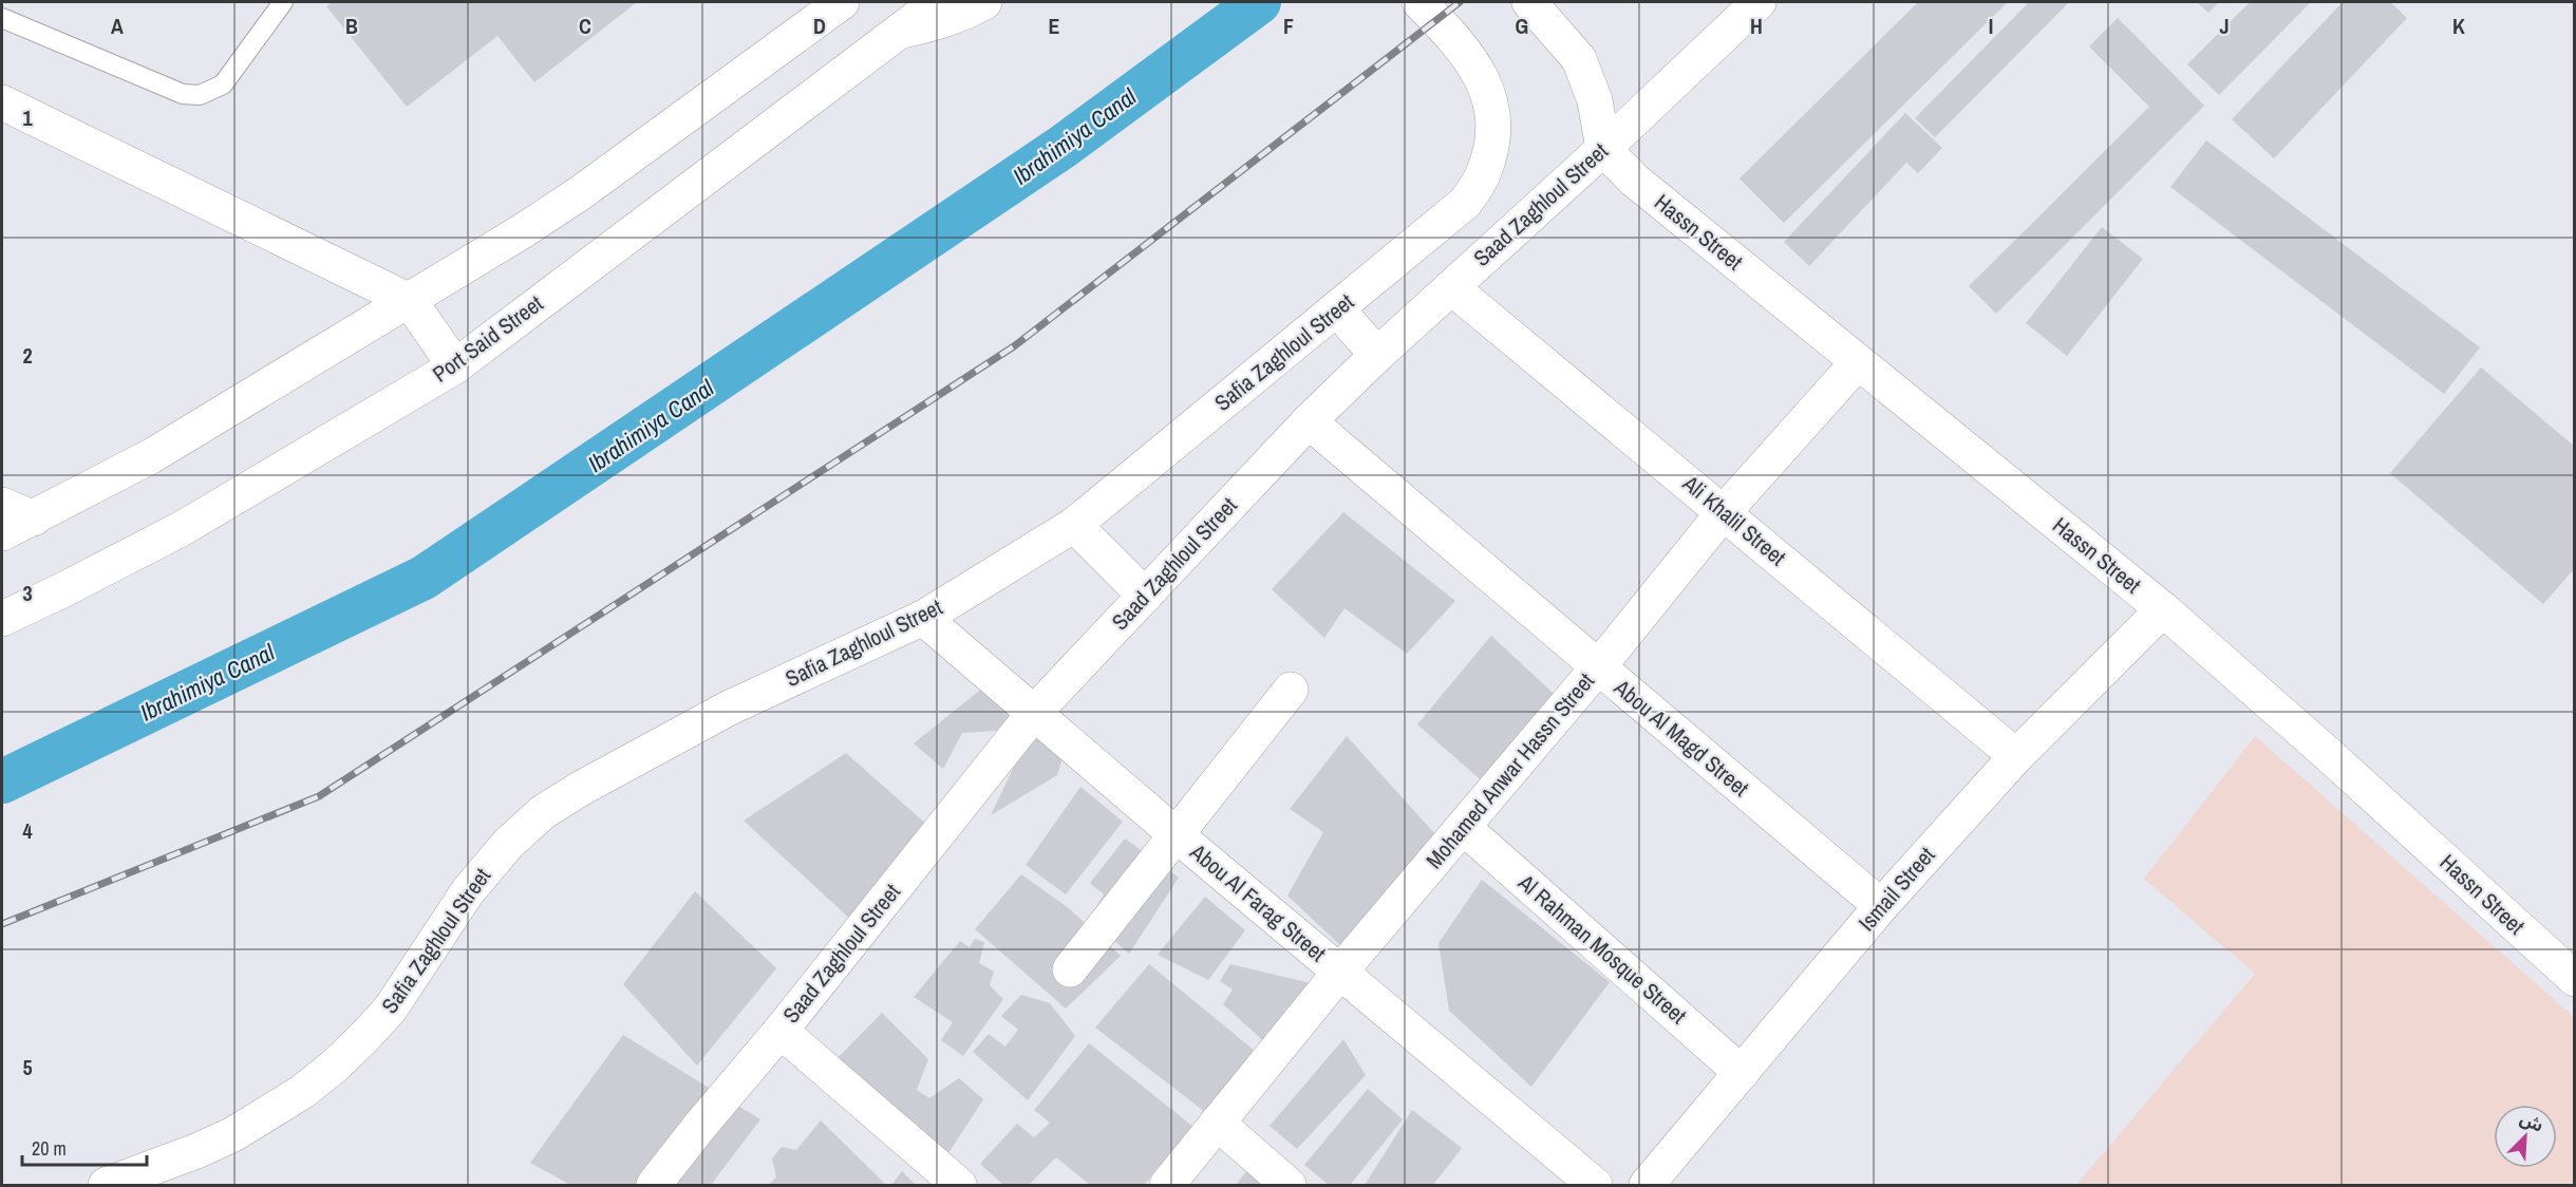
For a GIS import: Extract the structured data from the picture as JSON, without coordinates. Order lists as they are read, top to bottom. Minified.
{"streets":{"street":["Saad Zaghloul Street","Hassn Street","Port Said Street","Safia Zaghloul Street","Ali Khalil Street","Abou Al Magd Street","Mohamed Anwar Hassn Street","Ismail Street","Abou Al Farag Street","Al Rahman Mosque Street"]},"crossings":[["Saad Zaghloul Street","Hassn Street"],["Saad Zaghloul Street","Ali Khalil Street"],["Saad Zaghloul Street","Abou Al Magd Street"],["Saad Zaghloul Street","Abou Al Farag Street"],["Hassn Street","Mohamed Anwar Hassn Street"],["Hassn Street","Ismail Street"],["Safia Zaghloul Street","Abou Al Farag Street"],["Ali Khalil Street","Mohamed Anwar Hassn Street"],["Ali Khalil Street","Ismail Street"],["Abou Al Magd Street","Mohamed Anwar Hassn Street"],["Abou Al Magd Street","Ismail Street"],["Mohamed Anwar Hassn Street","Abou Al Farag Street"],["Mohamed Anwar Hassn Street","Al Rahman Mosque Street"],["Ismail Street","Al Rahman Mosque Street"]],"water":["Ibrahimiya Canal"],"scale_bar":"20 m","north":"top right","grid":{"columns":["A","B","C","D","E","F","G","H","I","J","K"],"rows":["1","2","3","4","5"]}}
